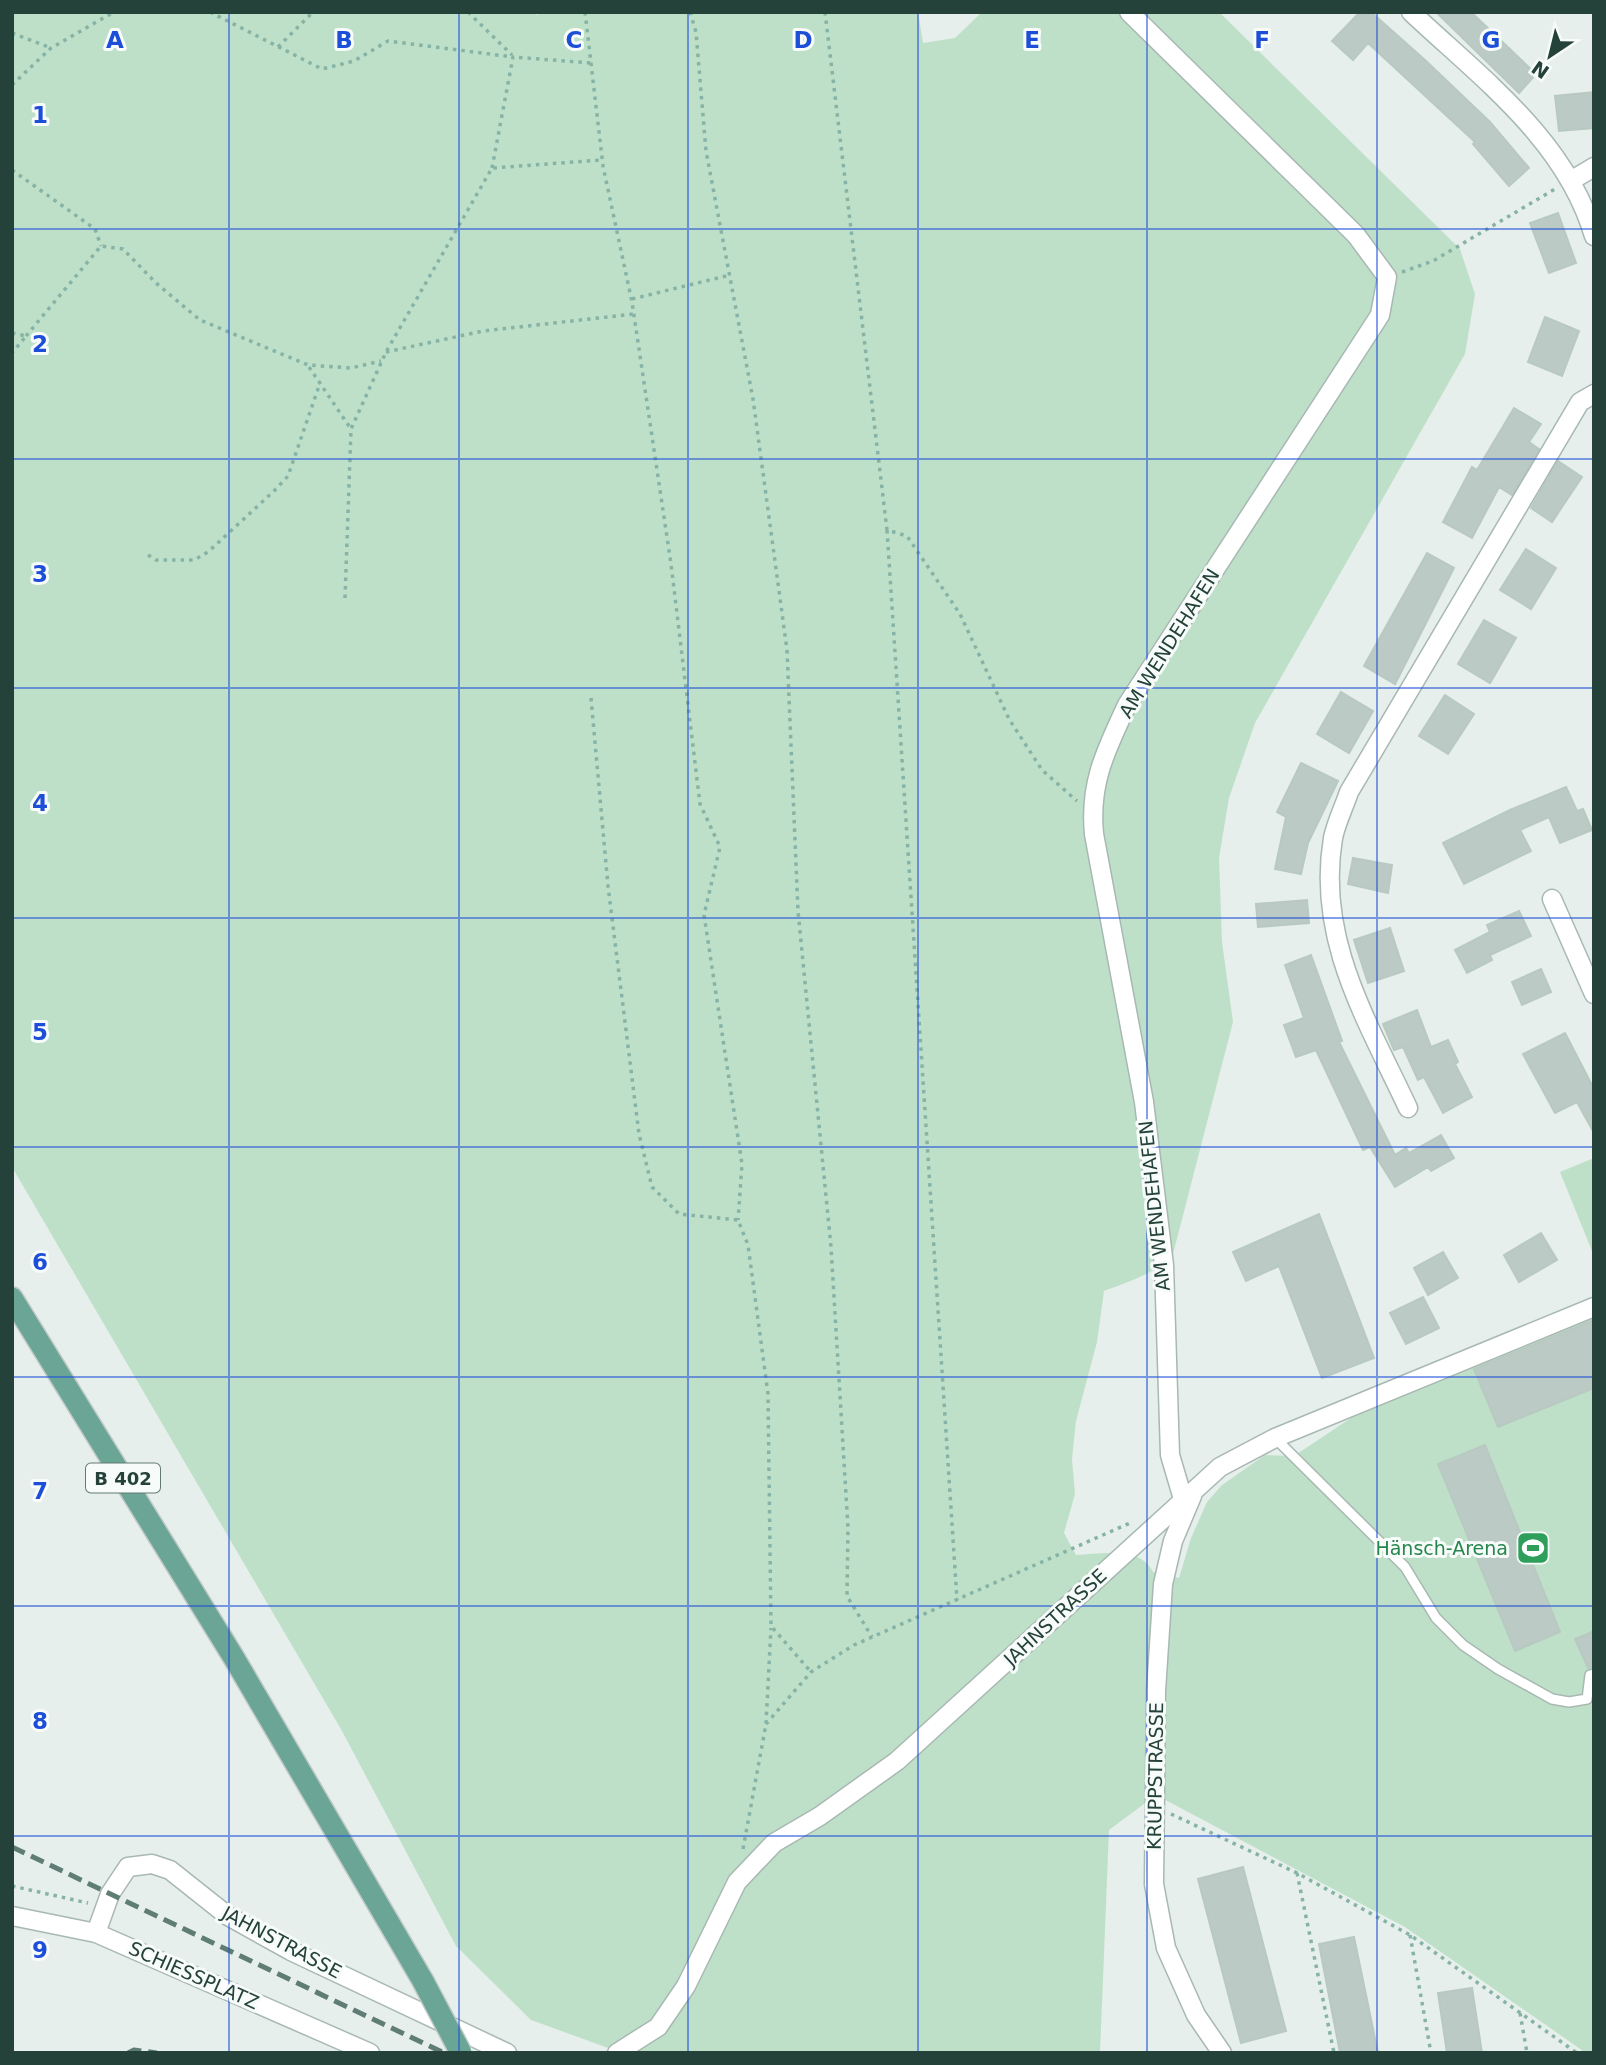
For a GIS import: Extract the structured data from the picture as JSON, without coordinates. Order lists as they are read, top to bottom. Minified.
{"streets":{"main road":["B 402"],"street":["AM WENDEHAFEN","JAHNSTRASSE","KRUPPSTRASSE","SCHIESSPLATZ"]},"crossings":[["AM WENDEHAFEN","JAHNSTRASSE"],["AM WENDEHAFEN","KRUPPSTRASSE"],["JAHNSTRASSE","KRUPPSTRASSE"],["JAHNSTRASSE","SCHIESSPLATZ"]],"places":{"sports":["Hänsch-Arena"]},"north":"bottom left","grid":{"columns":["A","B","C","D","E","F","G"],"rows":["1","2","3","4","5","6","7","8","9"]}}
